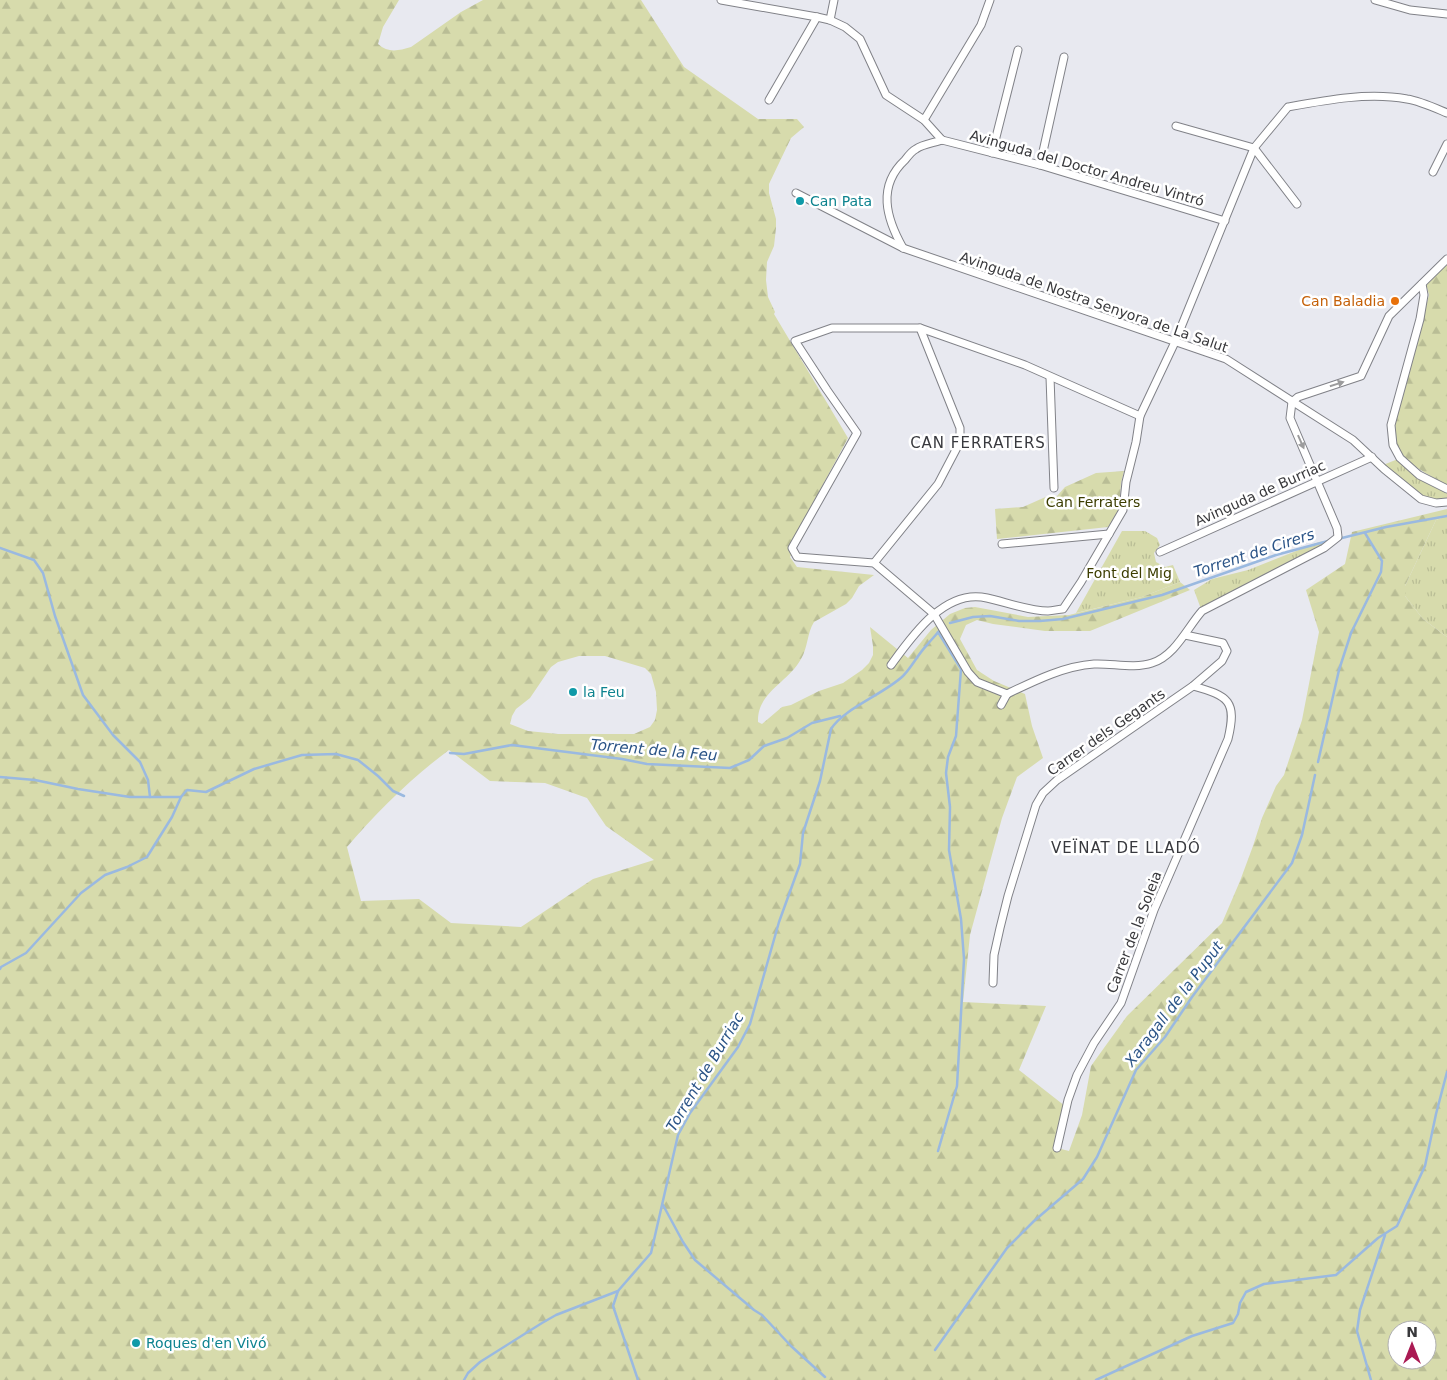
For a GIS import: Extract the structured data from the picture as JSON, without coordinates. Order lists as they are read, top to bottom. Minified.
{"streets":{"street":["Avinguda del Doctor Andreu Vintró","Avinguda de Nostra Senyora de La Salut","Avinguda de Burriac","Carrer dels Gegants","Carrer de la Soleia"]},"crossings":[["Avinguda de Nostra Senyora de La Salut","Avinguda de Burriac"],["Carrer dels Gegants","Carrer de la Soleia"]],"districts":["CAN FERRATERS","VEÏNAT DE LLADÓ"],"water":["Torrent de Cirers","Torrent de la Feu","Xaragall de la Puput","Torrent de Burriac"],"parks":["Can Ferraters","Font del Mig"],"places":["Can Pata","Can Baladia","la Feu","Roques d'en Vivó"],"north":"top"}
